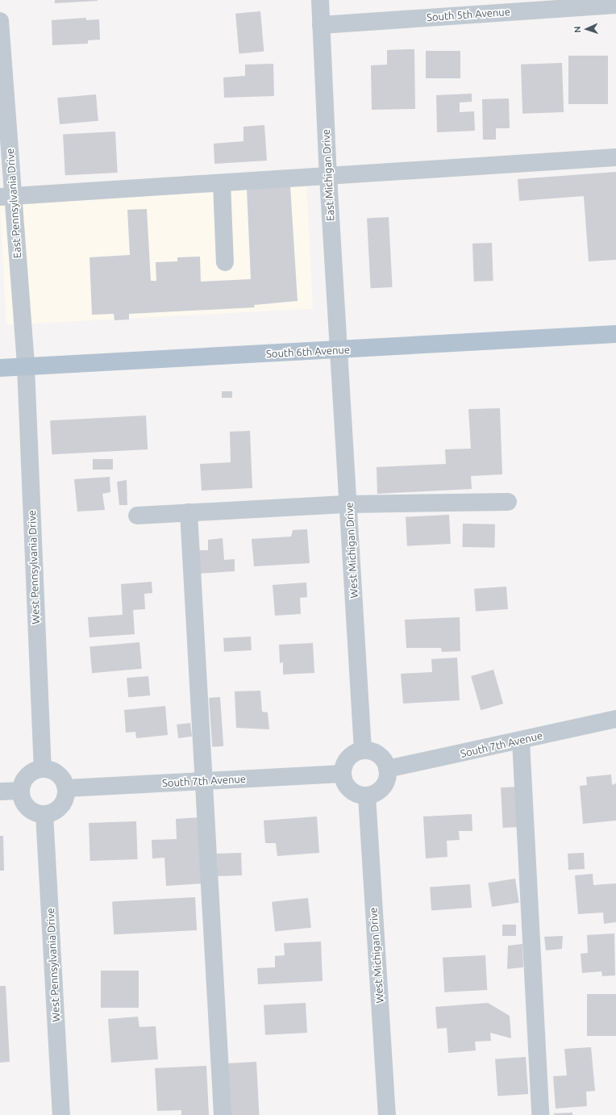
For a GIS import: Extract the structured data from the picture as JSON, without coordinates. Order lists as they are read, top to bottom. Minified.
{"streets":{"main road":["South 6th Avenue"],"street":["South 5th Avenue","East Michigan Drive","East Pennsylvania Drive","West Michigan Drive","West Pennsylvania Drive","South 7th Avenue"]},"crossings":[["South 5th Avenue","East Michigan Drive"],["East Michigan Drive","South 6th Avenue"],["East Michigan Drive","West Michigan Drive"],["East Pennsylvania Drive","South 6th Avenue"],["East Pennsylvania Drive","West Pennsylvania Drive"],["South 6th Avenue","West Michigan Drive"],["South 6th Avenue","West Pennsylvania Drive"],["West Michigan Drive","South 7th Avenue"],["West Pennsylvania Drive","South 7th Avenue"]],"north":"left"}
